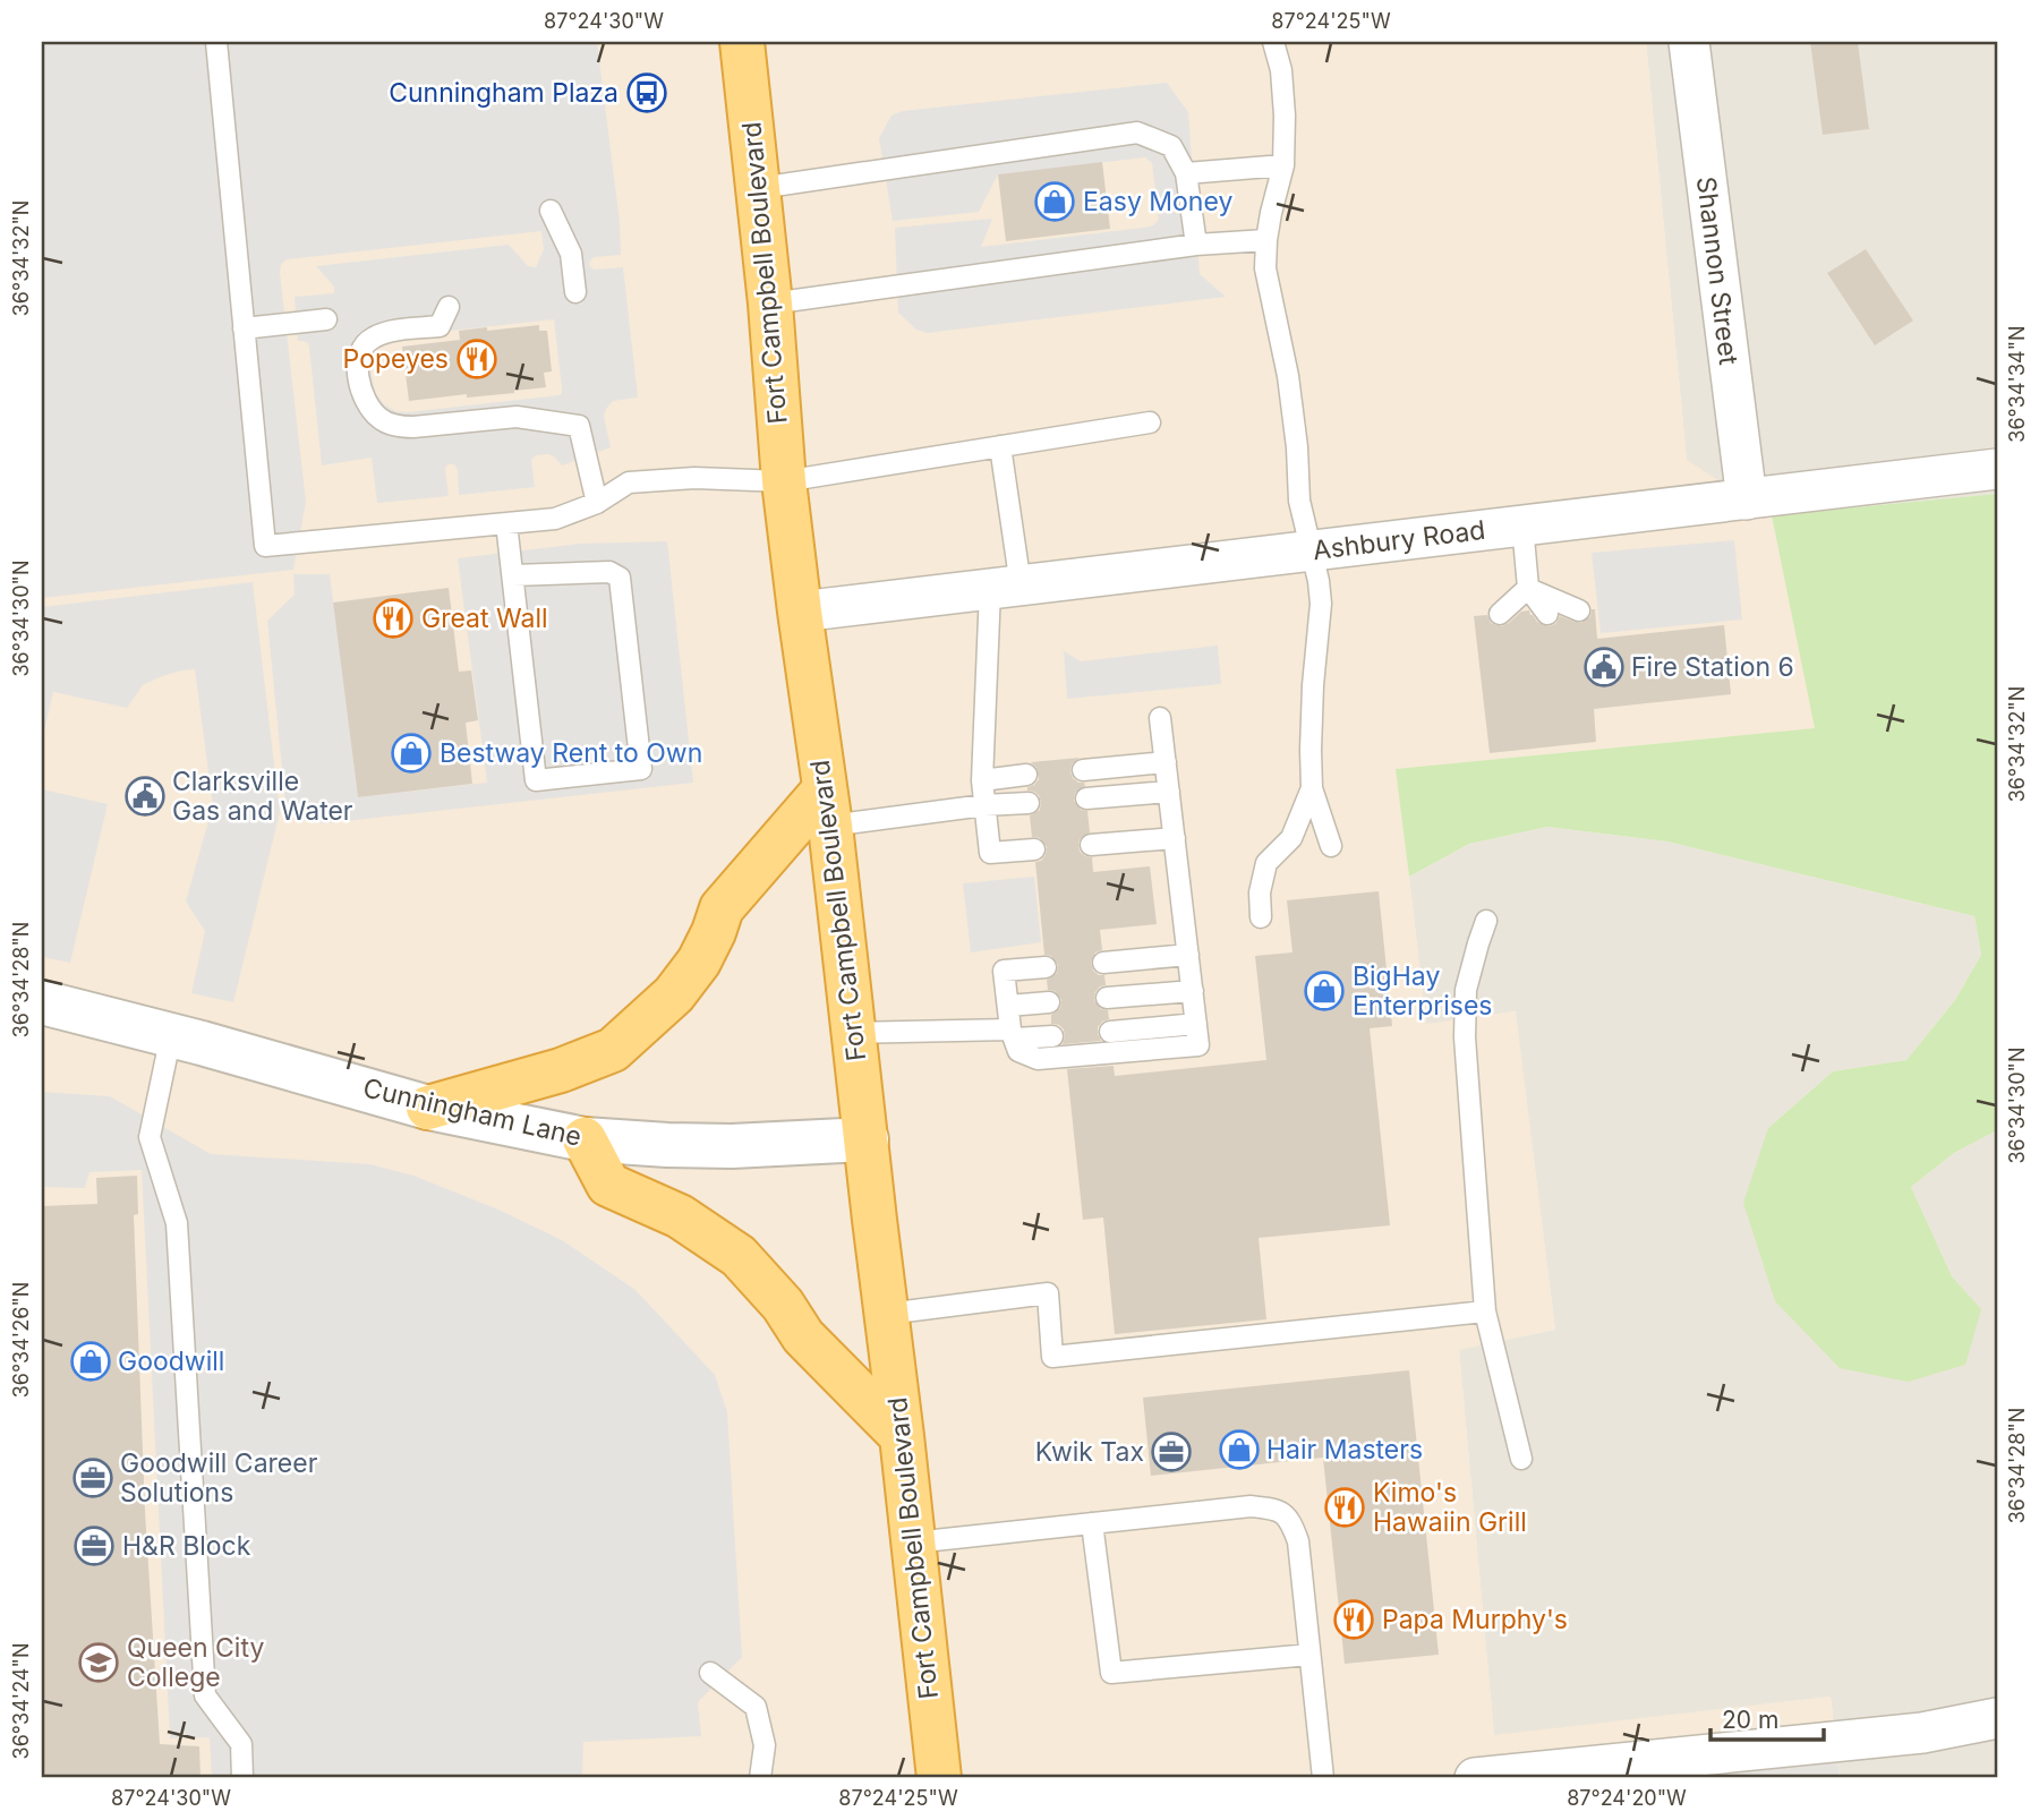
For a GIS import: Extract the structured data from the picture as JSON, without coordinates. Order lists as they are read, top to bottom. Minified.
{"streets":{"highway":["Fort Campbell Boulevard"],"street":["Shannon Street","Ashbury Road","Cunningham Lane"]},"crossings":[["Shannon Street","Ashbury Road"],["Fort Campbell Boulevard","Ashbury Road"],["Fort Campbell Boulevard","Cunningham Lane"]],"places":{"bus stop":["Cunningham Plaza"],"shop":["Easy Money","Bestway Rent to Own","BigHay Enterprises","Goodwill","Hair Masters"],"restaurant":["Popeyes","Great Wall","Kimo's Hawaiin Grill","Papa Murphy's"],"public building":["Fire Station 6","Clarksville Gas and Water"],"office":["Kwik Tax","Goodwill Career Solutions","H&R Block"],"school or university":["Queen City College"]},"scale_bar":"20 m","coordinates":["87°24'30\"W","87°24'25\"W","36°34'32\"N","36°34'34\"N","36°34'30\"N","36°34'28\"N","36°34'26\"N","36°34'24\"N","87°24'20\"W"]}
